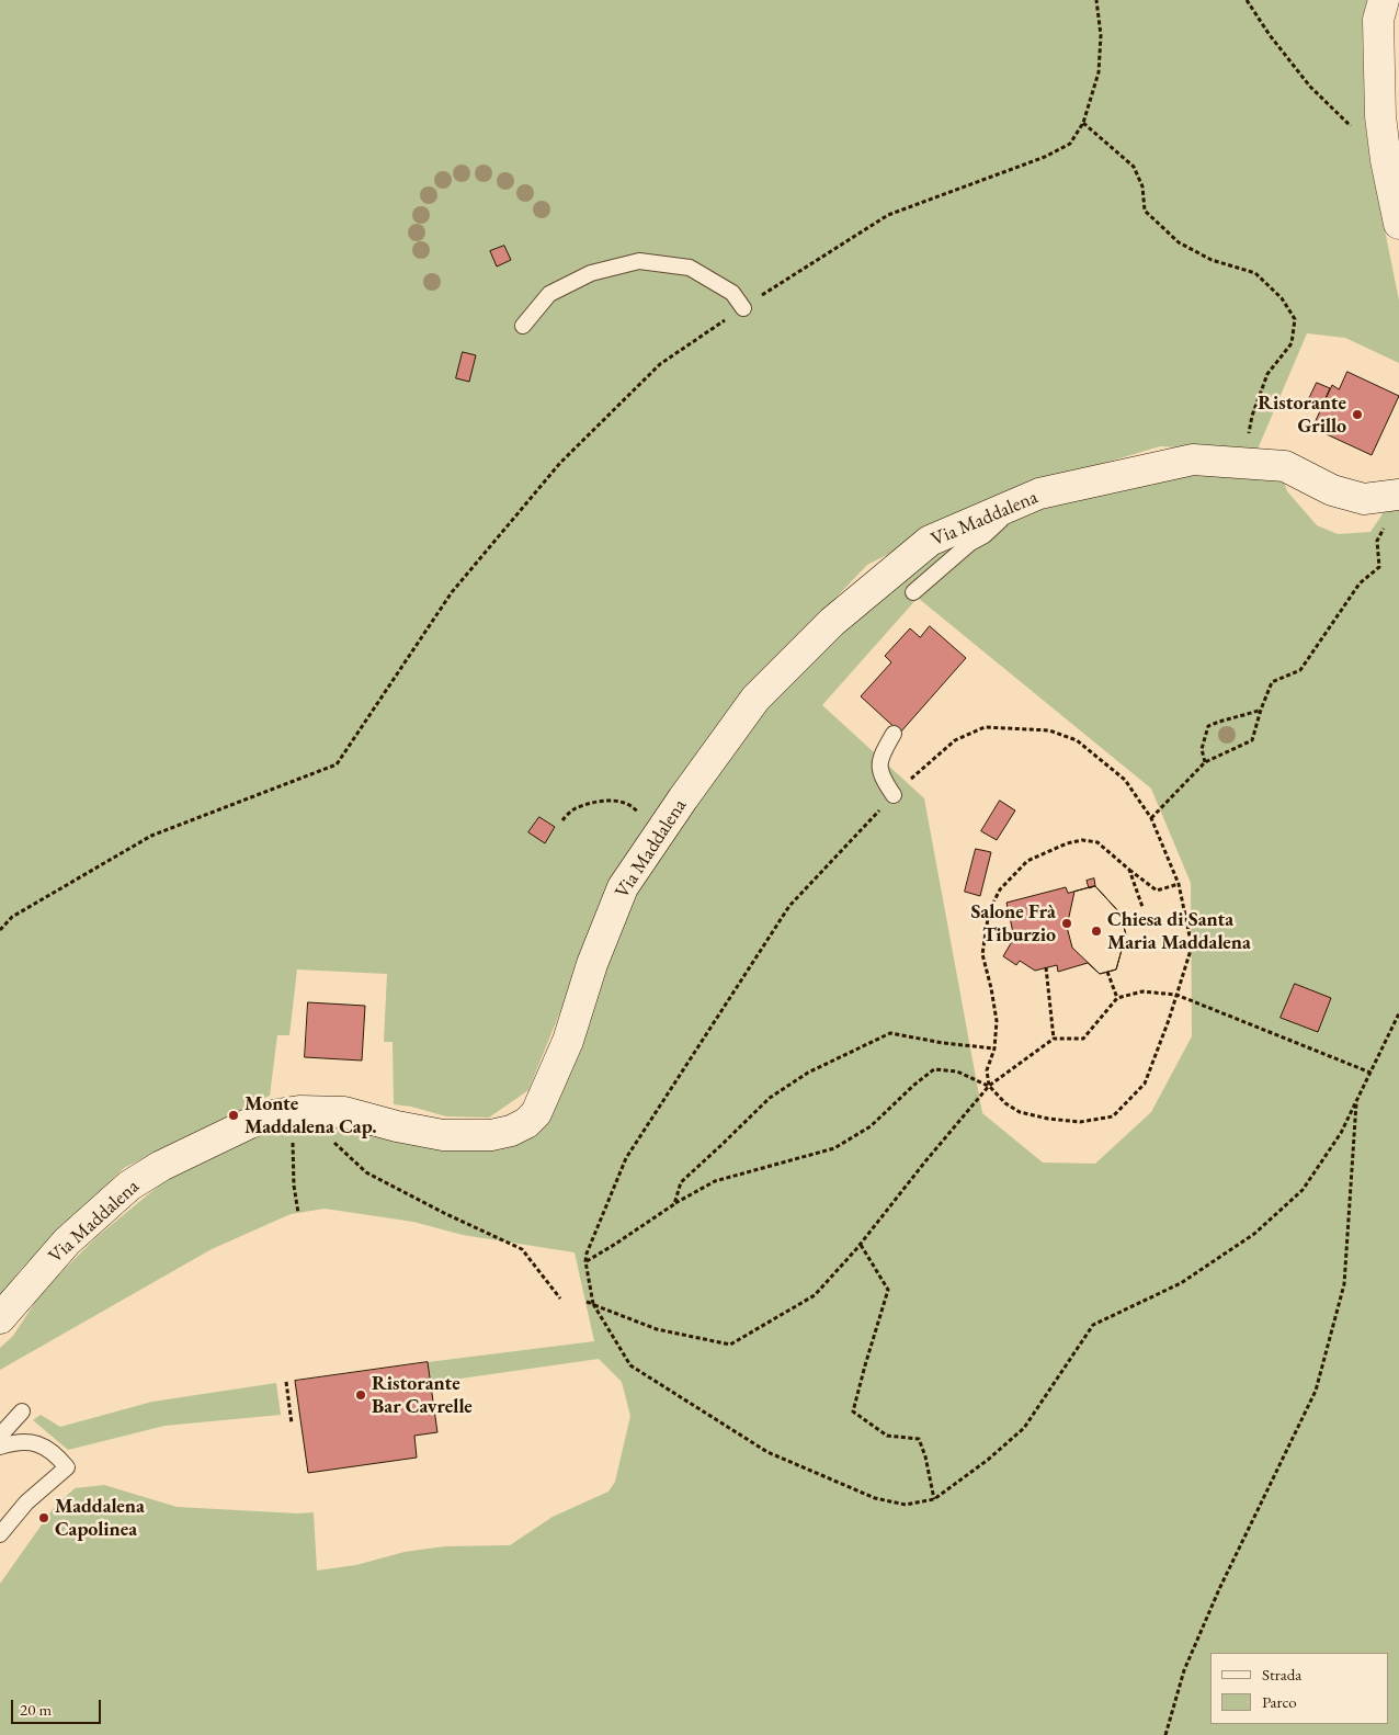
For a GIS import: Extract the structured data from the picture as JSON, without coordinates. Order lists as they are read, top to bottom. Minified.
{"streets":{"street":["Via Maddalena"]},"places":["Ristorante Grillo","Salone Frà Tiburzio","Chiesa di Santa Maria Maddalena","Monte Maddalena Cap.","Ristorante Bar Cavrelle","Maddalena Capolinea"],"legend":["Strada","Parco"],"scale_bar":"20 m"}
